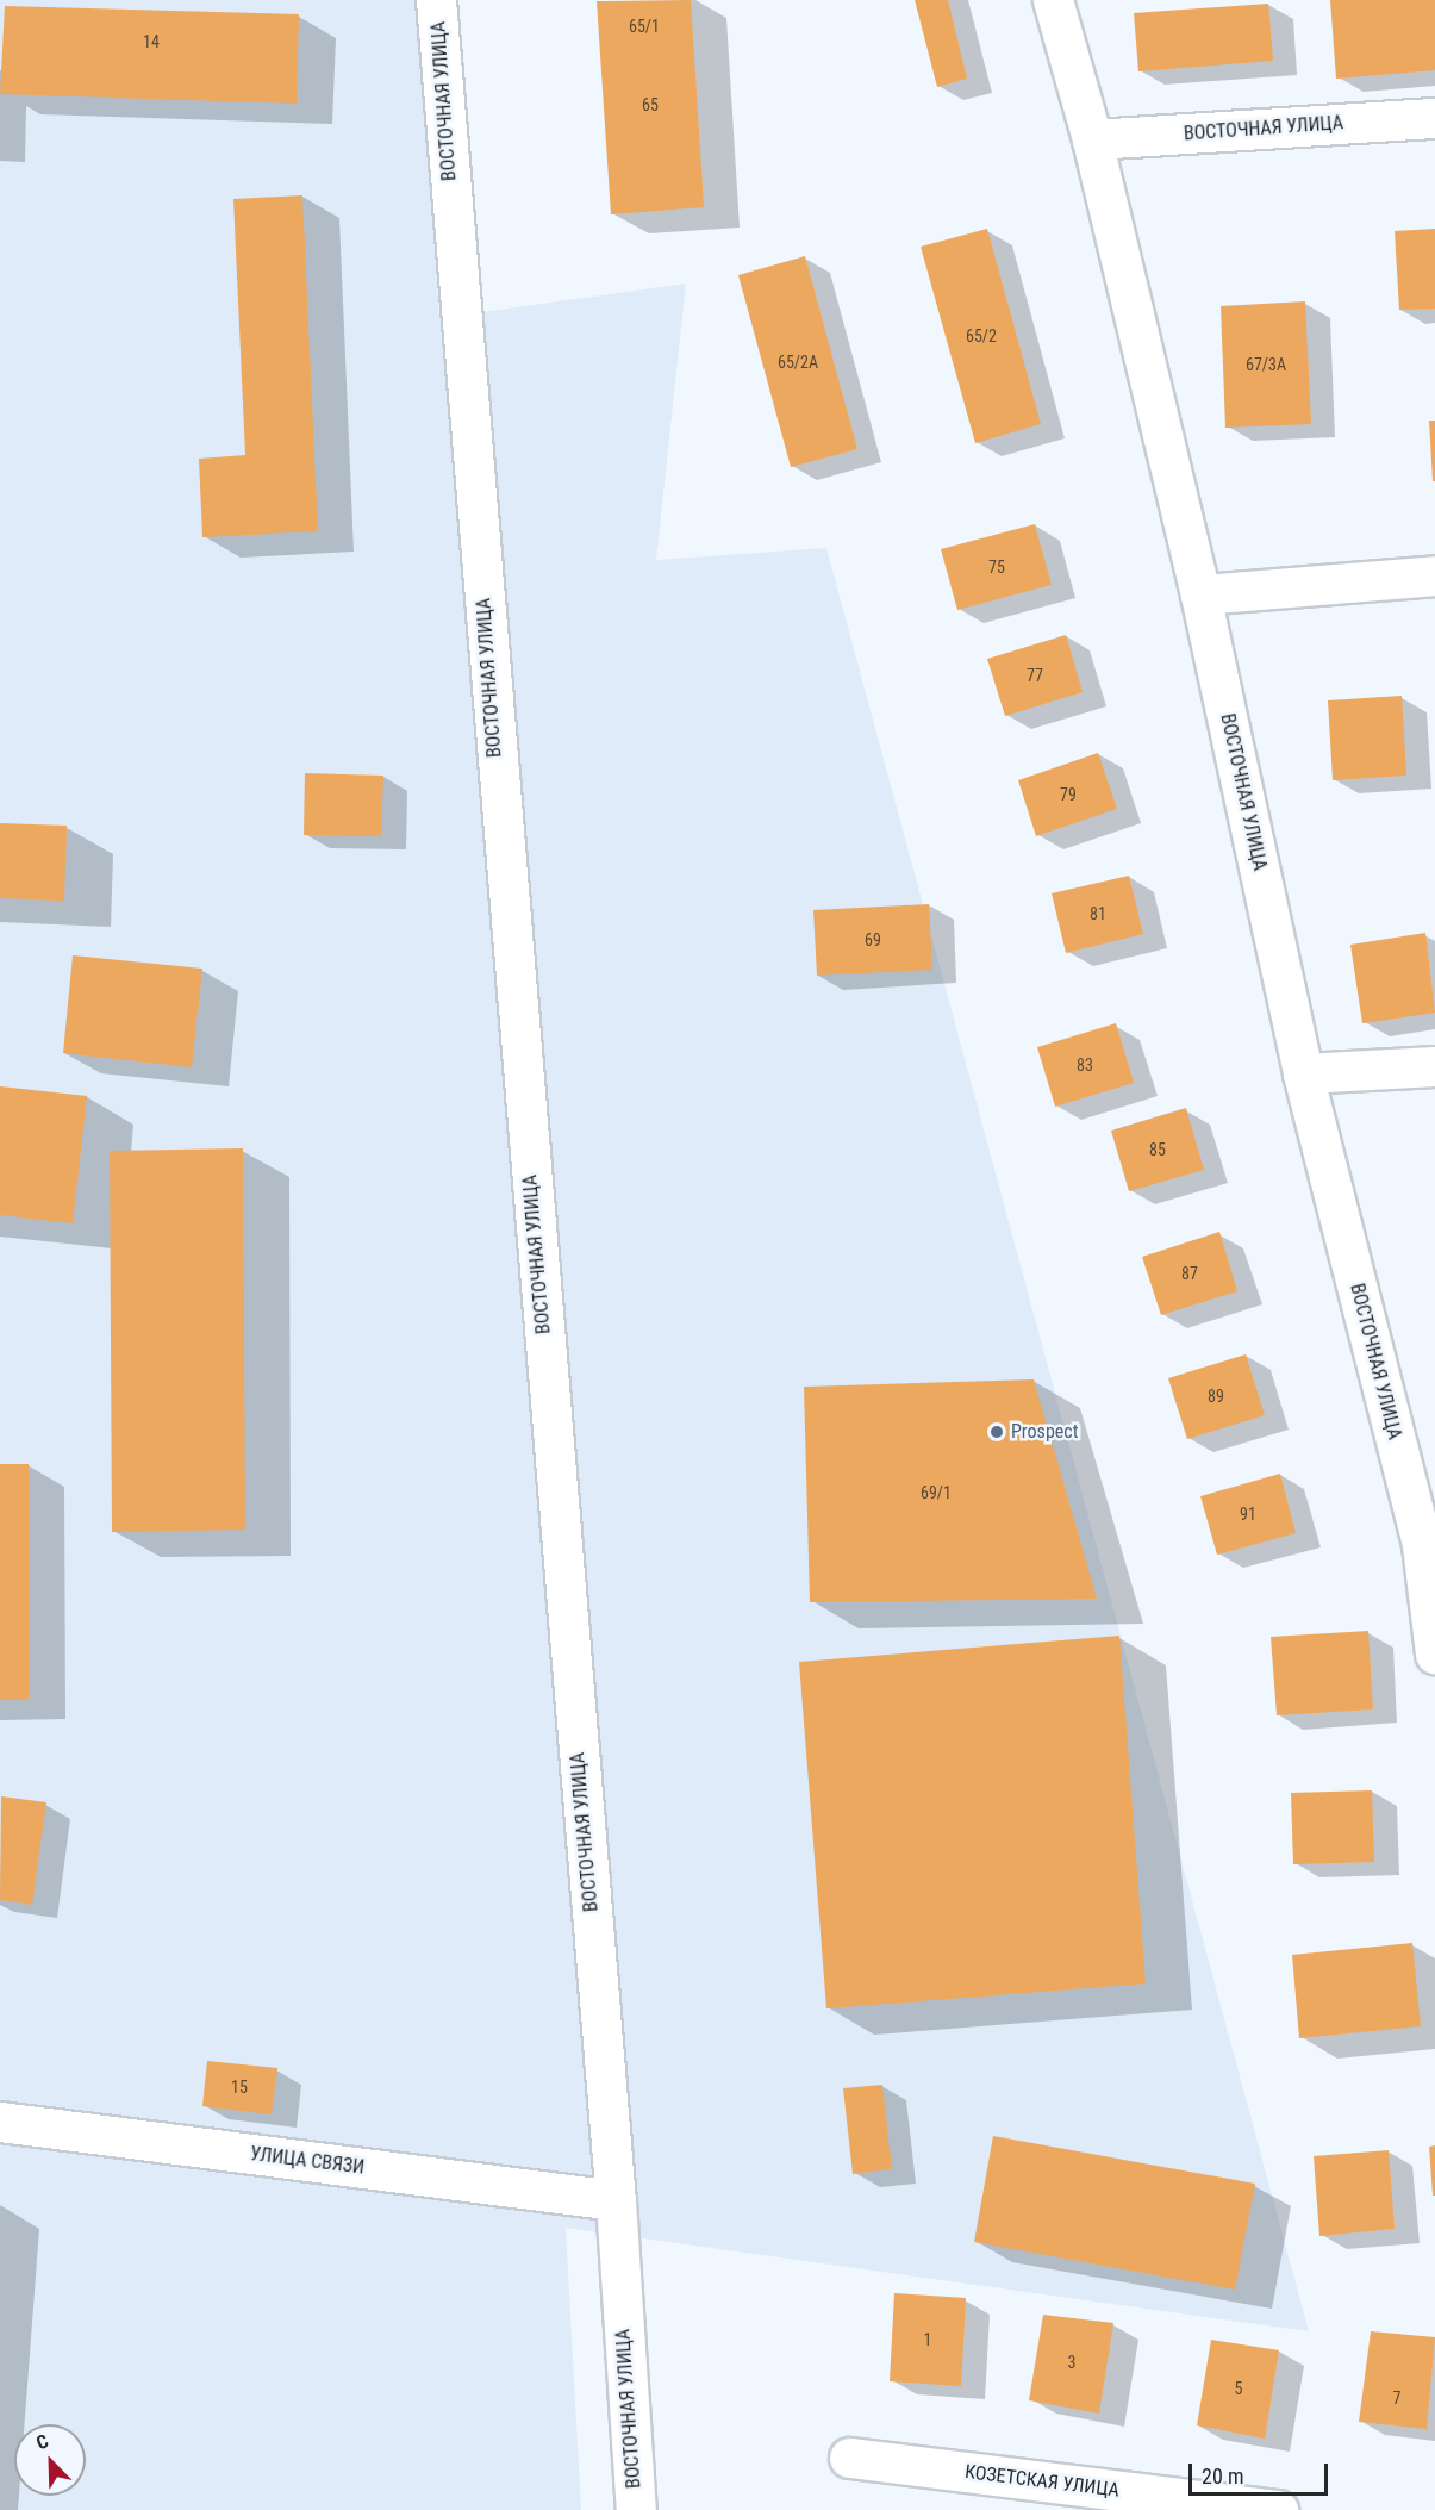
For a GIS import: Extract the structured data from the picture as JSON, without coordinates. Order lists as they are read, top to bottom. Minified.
{"streets":{"street":["ВОСТОЧНАЯ УЛИЦА","УЛИЦА СВЯЗИ","КОЗЕТСКАЯ УЛИЦА"]},"crossings":[["ВОСТОЧНАЯ УЛИЦА","УЛИЦА СВЯЗИ"]],"places":["Prospect"],"house_numbers":["65/1","14","65","65/2","65/2А","67/3А","75","77","79","81","69","83","85","87","89","69/1","91","15","1","3","5","7"],"scale_bar":"20 m","north":"top left"}
